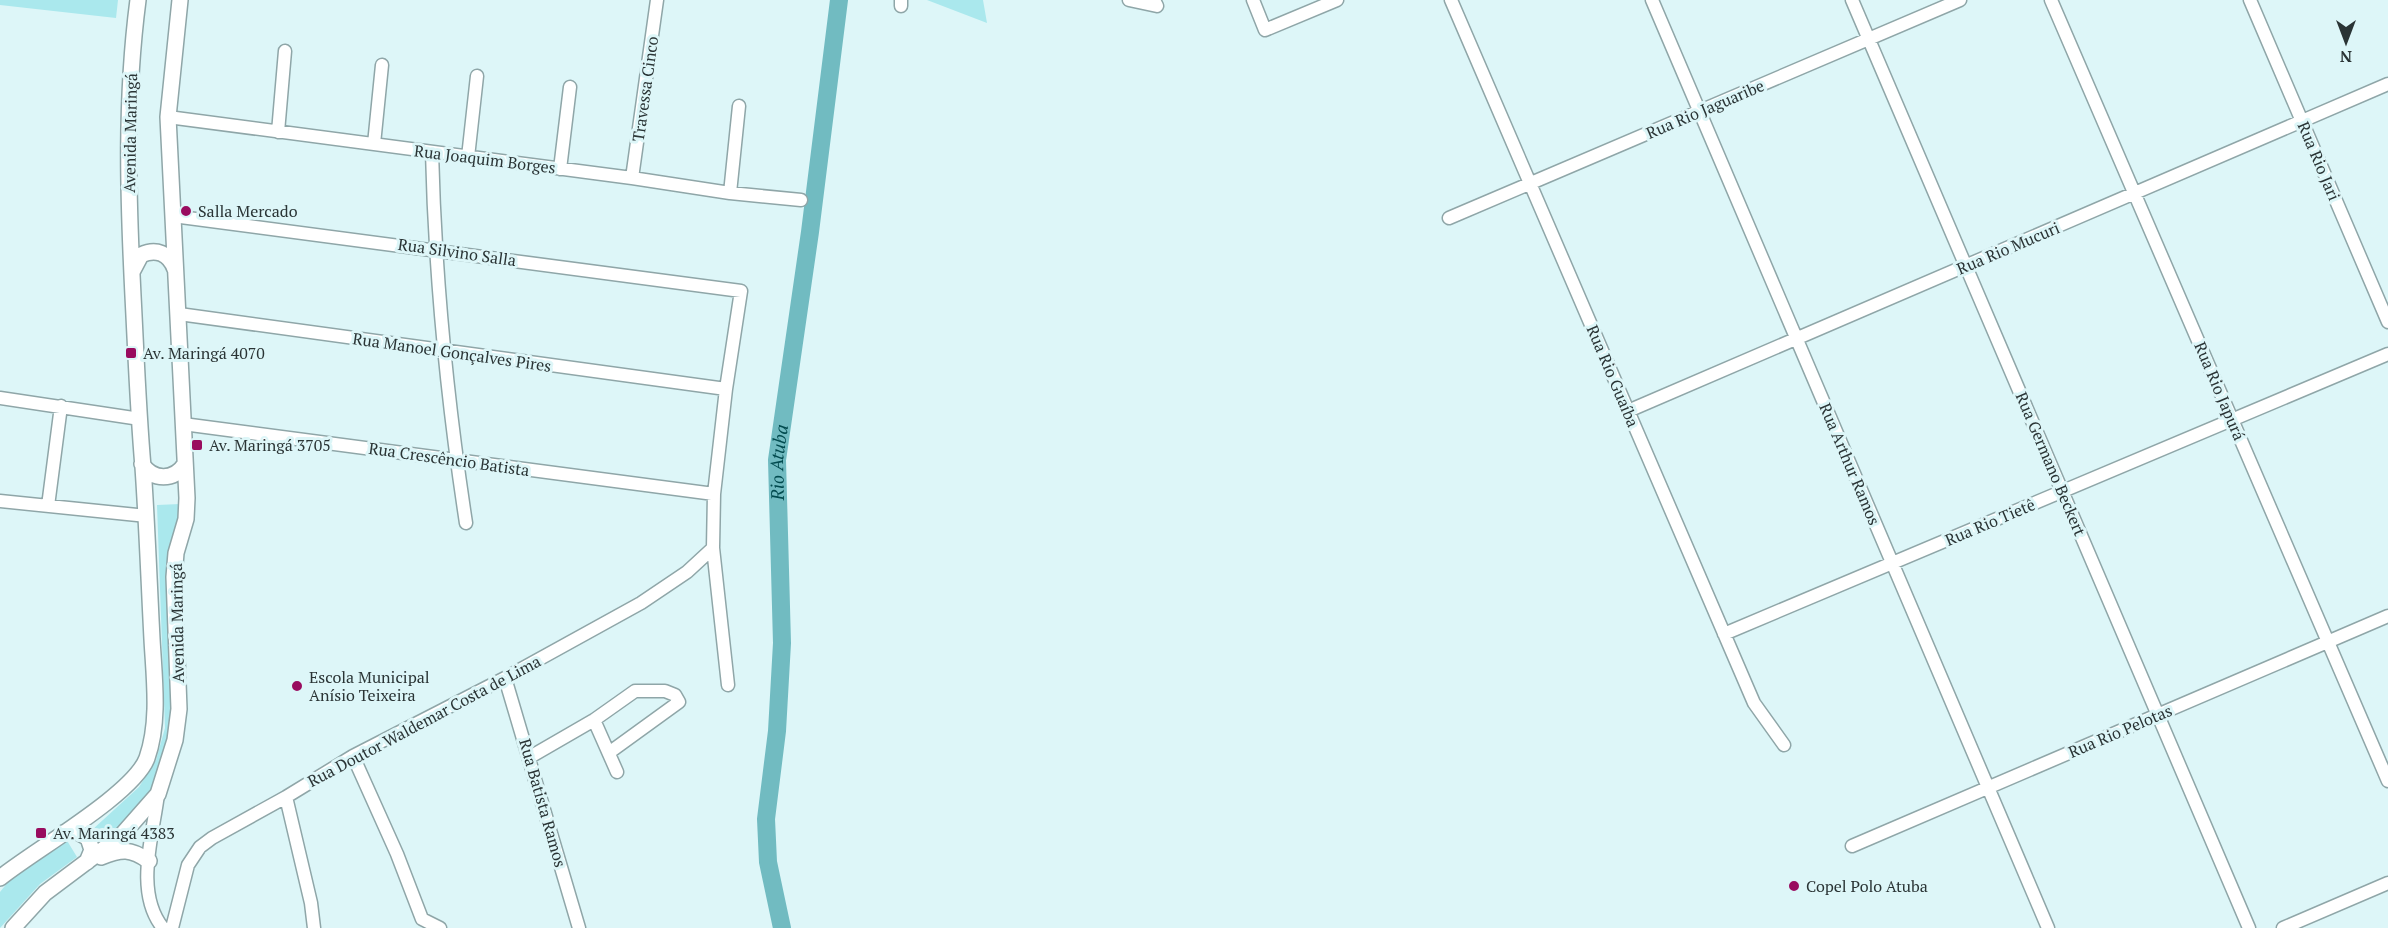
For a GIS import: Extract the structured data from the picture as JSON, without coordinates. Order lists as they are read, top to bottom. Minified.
{"streets":{"main road":["Avenida Maringá"],"street":["Travessa Cinco","Rua Rio Jaguaribe","Rua Joaquim Borges","Rua Rio Jari","Rua Rio Mucuri","Rua Silvino Salla","Rua Manoel Gonçalves Pires","Rua Rio Guaíba","Rua Rio Japurá","Rua Crescêncio Batista","Rua Arthur Ramos","Rua Germano Beckert","Rua Rio Tietê","Rua Doutor Waldemar Costa de Lima","Rua Rio Pelotas","Rua Batista Ramos"]},"crossings":[["Travessa Cinco","Rua Joaquim Borges"],["Rua Rio Jaguaribe","Rua Rio Guaíba"],["Rua Rio Jaguaribe","Rua Arthur Ramos"],["Rua Rio Jaguaribe","Rua Germano Beckert"],["Avenida Maringá","Rua Joaquim Borges"],["Avenida Maringá","Rua Silvino Salla"],["Avenida Maringá","Rua Manoel Gonçalves Pires"],["Avenida Maringá","Rua Crescêncio Batista"],["Rua Rio Jari","Rua Rio Mucuri"],["Rua Rio Mucuri","Rua Rio Guaíba"],["Rua Rio Mucuri","Rua Rio Japurá"],["Rua Rio Mucuri","Rua Arthur Ramos"],["Rua Rio Mucuri","Rua Germano Beckert"],["Rua Silvino Salla","Rua Manoel Gonçalves Pires"],["Rua Rio Guaíba","Rua Rio Tietê"],["Rua Rio Japurá","Rua Rio Tietê"],["Rua Rio Japurá","Rua Rio Pelotas"],["Rua Arthur Ramos","Rua Rio Tietê"],["Rua Arthur Ramos","Rua Rio Pelotas"],["Rua Germano Beckert","Rua Rio Tietê"],["Rua Germano Beckert","Rua Rio Pelotas"],["Rua Doutor Waldemar Costa de Lima","Rua Batista Ramos"]],"water":["Rio Atuba"],"places":{"other":["Salla Mercado","Escola Municipal Anísio Teixeira","Copel Polo Atuba"],"transit":["Av. Maringá 4070","Av. Maringá 3705","Av. Maringá 4383"]},"north":"bottom"}
